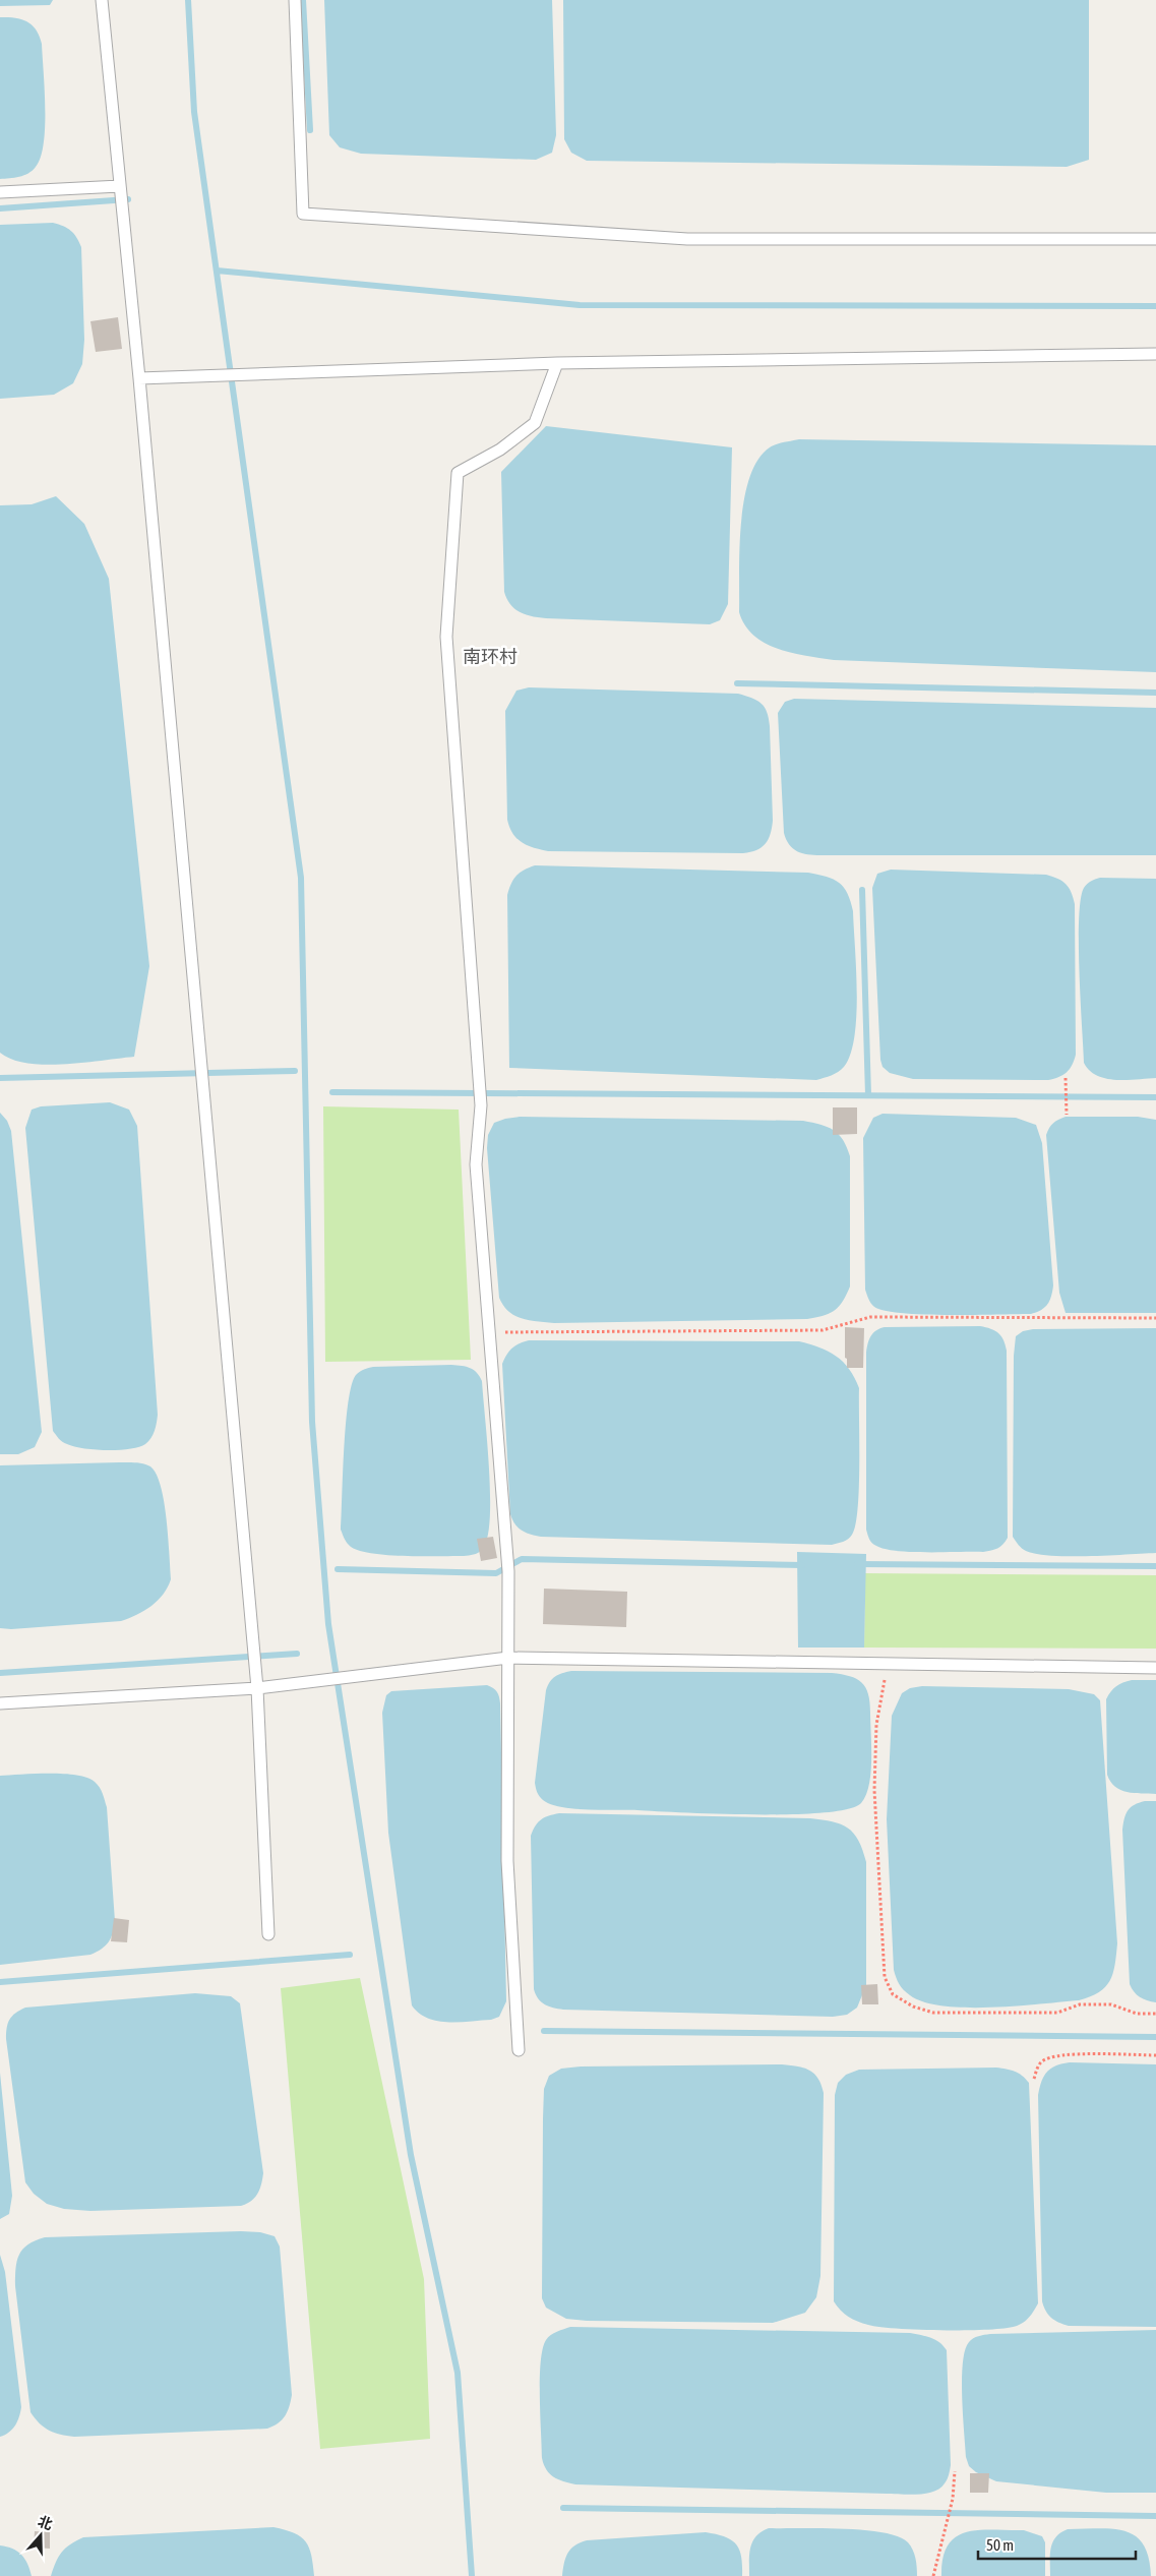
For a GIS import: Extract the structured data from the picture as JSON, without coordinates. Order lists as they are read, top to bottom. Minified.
{"districts":["南环村"],"scale_bar":"50 m","north":"top"}
